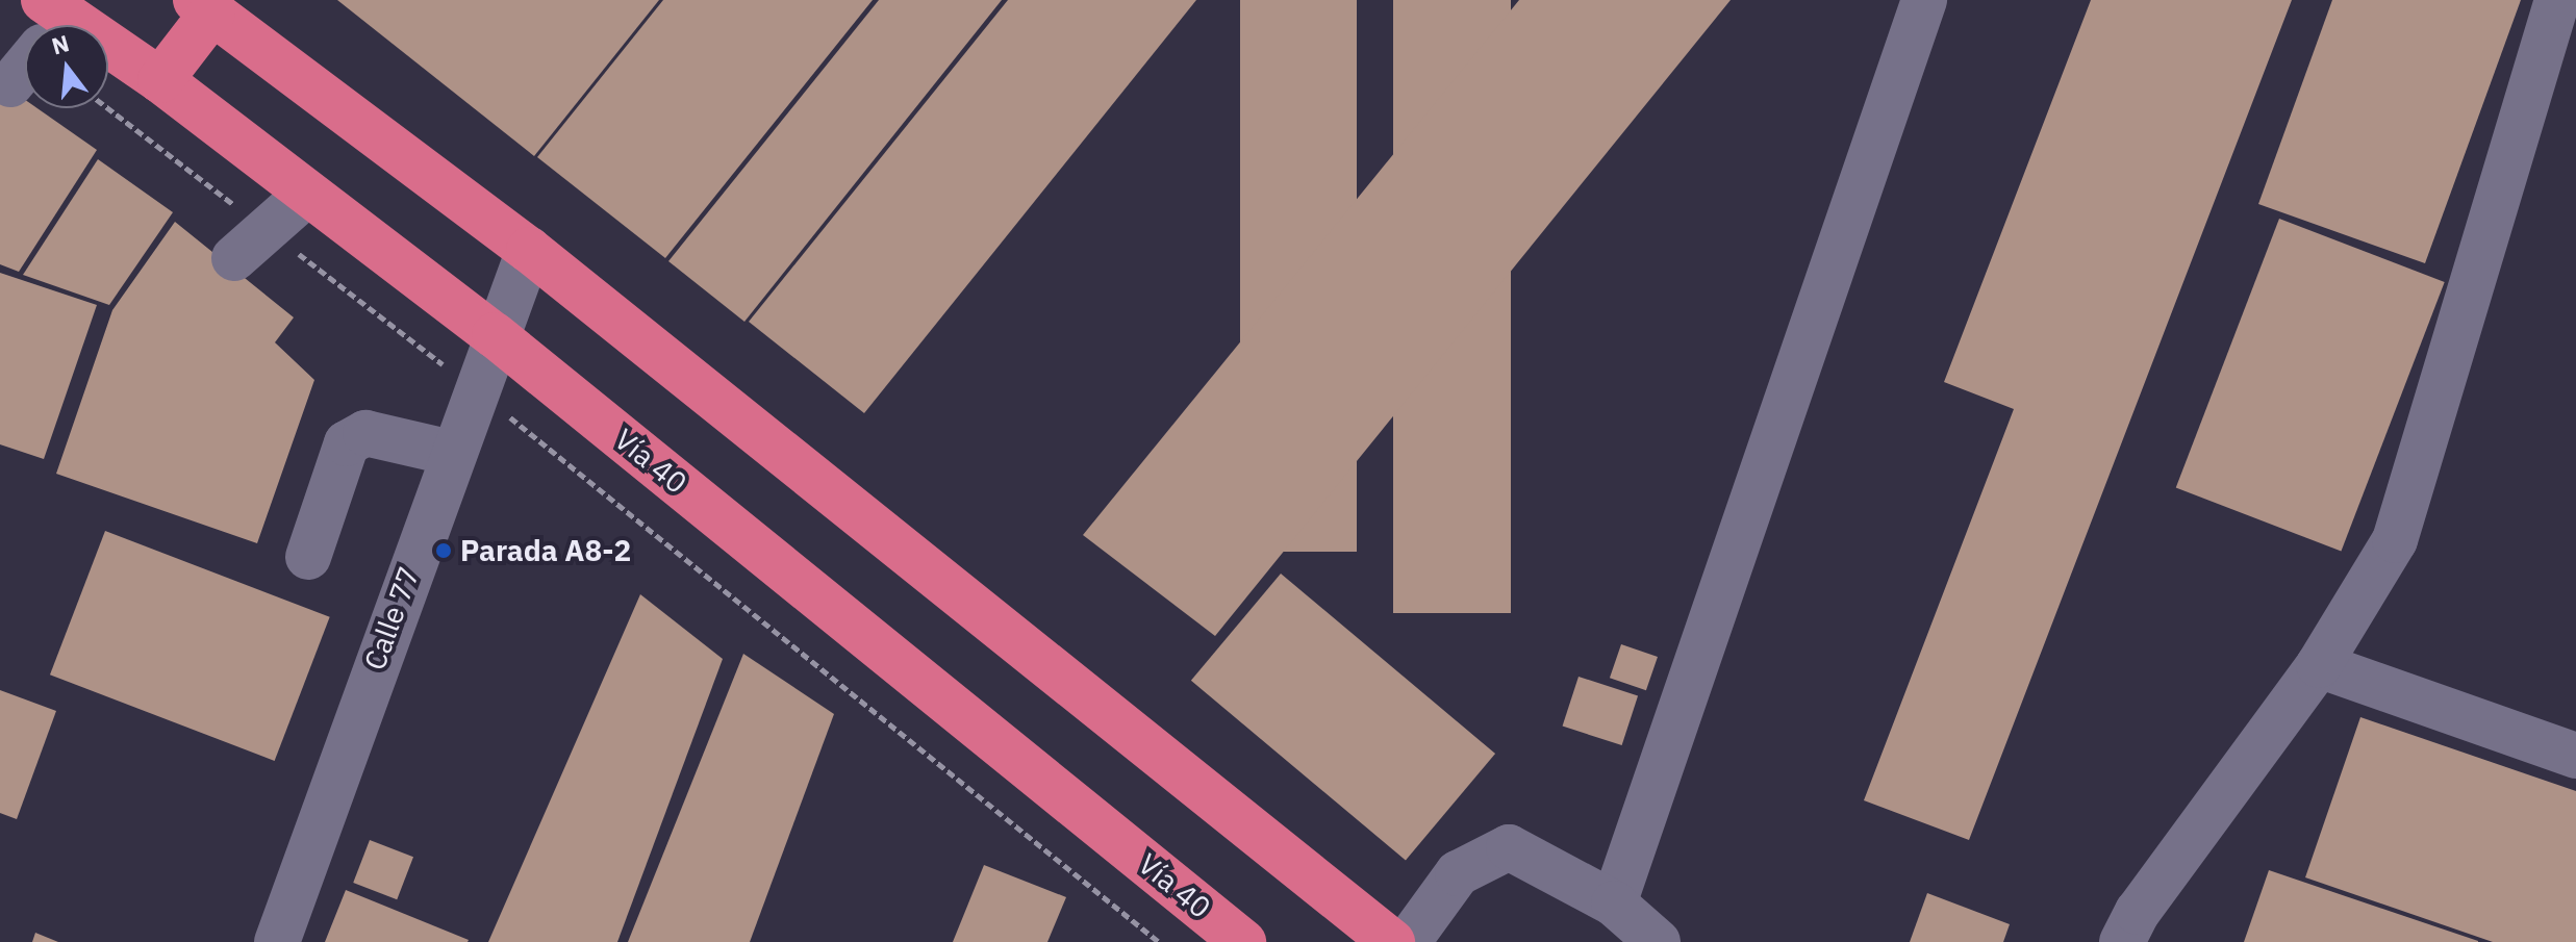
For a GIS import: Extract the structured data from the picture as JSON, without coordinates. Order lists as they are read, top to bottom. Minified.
{"streets":{"highway":["Vía 40"],"street":["Calle 77"]},"crossings":[["Vía 40","Calle 77"]],"places":["Parada A8-2"],"north":"top"}
